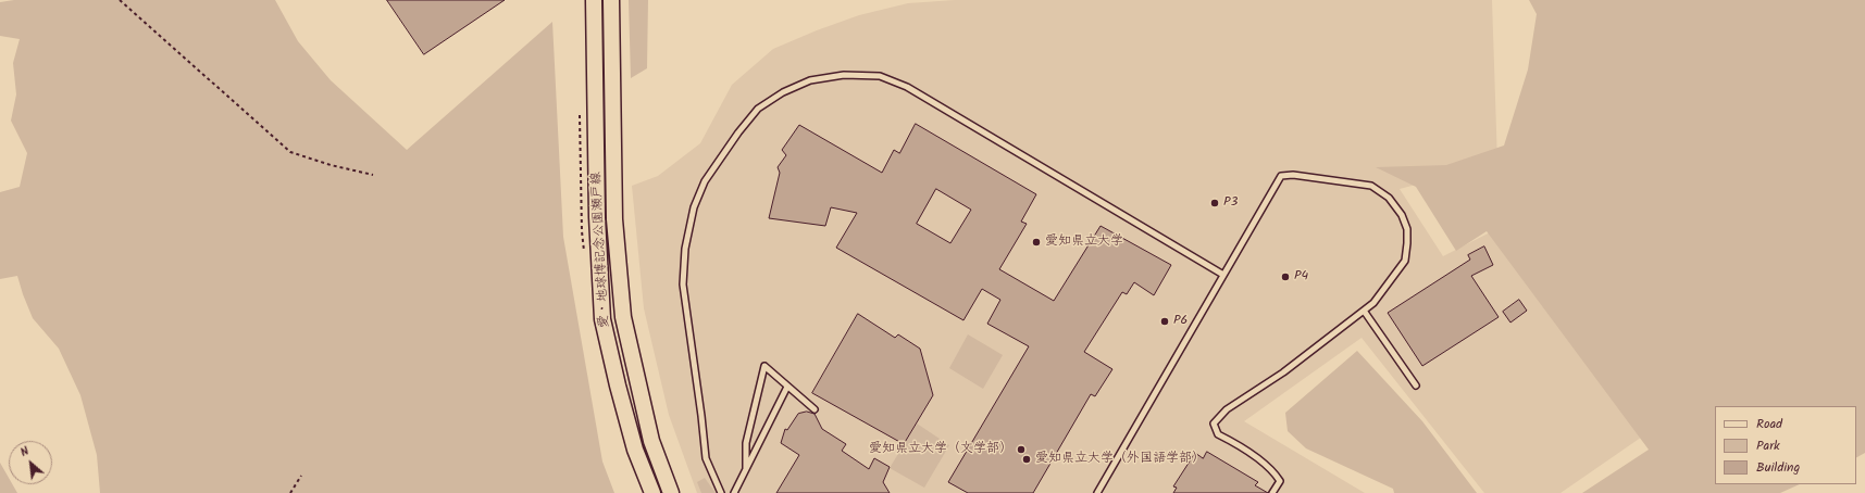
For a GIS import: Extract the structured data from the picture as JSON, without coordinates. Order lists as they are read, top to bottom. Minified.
{"streets":{"main road":["愛・地球博記念公園瀬戸線"]},"places":["P3","愛知県立大学","P4","P6","愛知県立大学（文学部）","愛知県立大学（外国語学部）"],"legend":["Road","Park","Building"],"north":"top left"}
